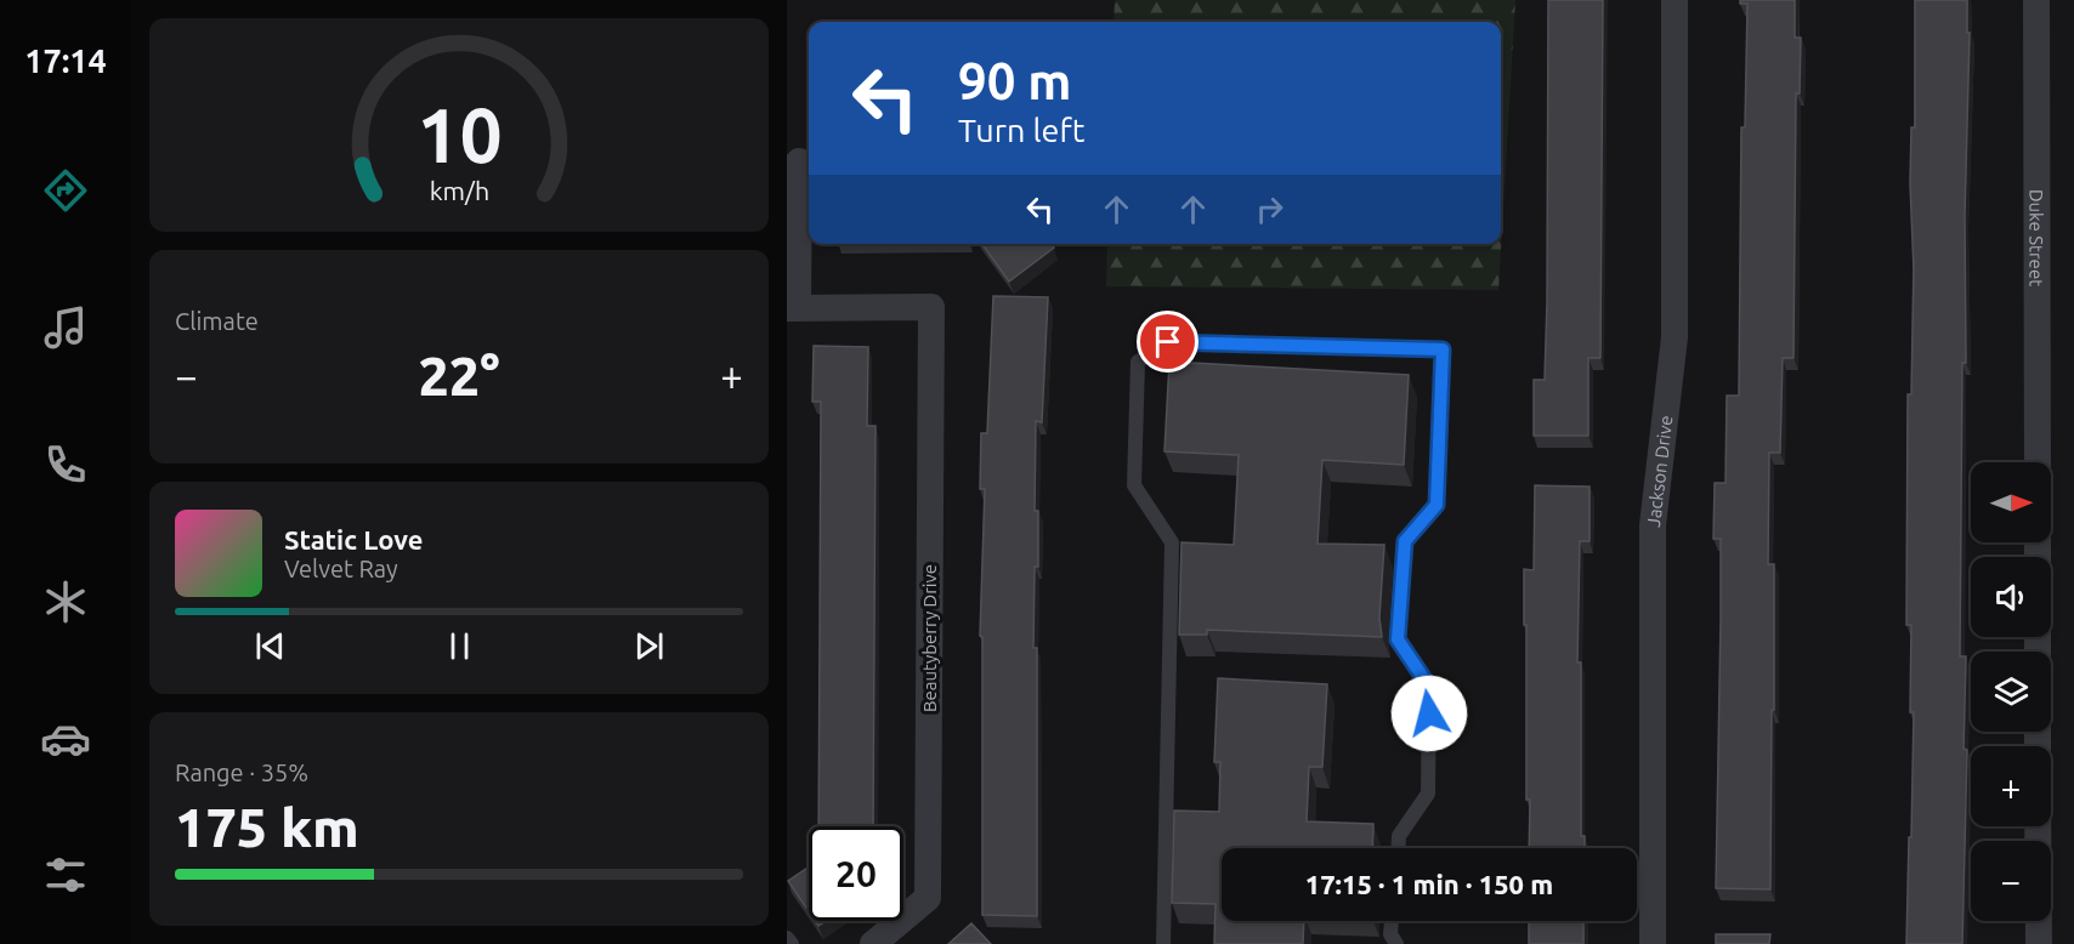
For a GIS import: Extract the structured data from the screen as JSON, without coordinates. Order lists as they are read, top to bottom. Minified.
{"streets":{"street":["Duke Street","Jackson Drive","Beautyberry Drive"]},"north":"right","page":{"tabs":"17:14","turn":["90 m","Turn left"],"tile":["Climate",["Range · 35%","175 km"]],"heat":["−","22°","+"],"map_buttons":["+","−"],"song":["Static Love","Velvet Ray"],"limit":"20","trip":"17:15 · 1 min · 150 m","gauge":["10","km/h"]}}
